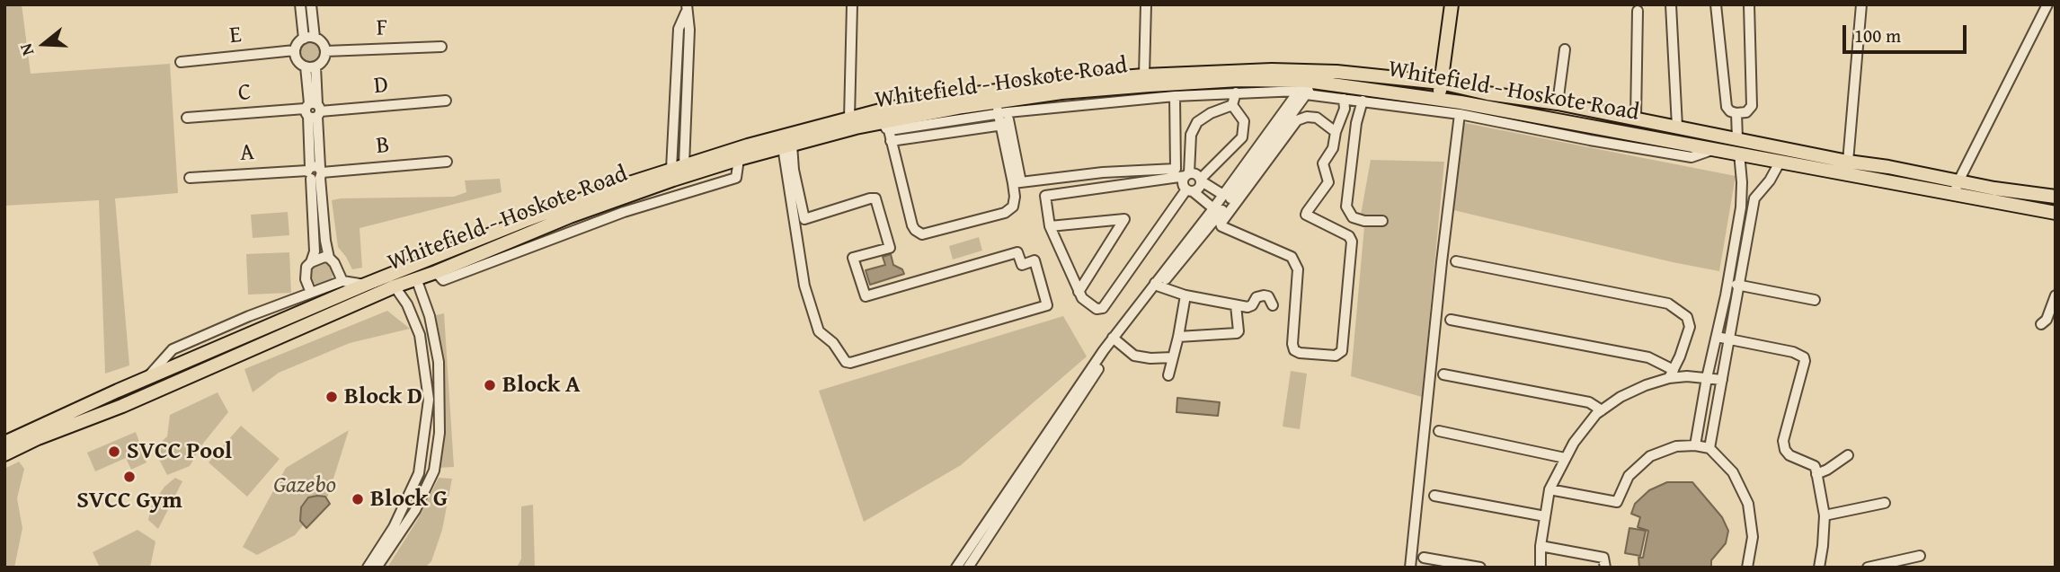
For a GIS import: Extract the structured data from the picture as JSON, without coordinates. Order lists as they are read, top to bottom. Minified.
{"streets":{"main road":["Whitefield - Hoskote Road"],"street":["F","E","D","C","B","A"]},"crossings":[["F","E"],["D","C"],["B","A"]],"parks":["Gazebo"],"places":["Block A","Block D","SVCC Pool","SVCC Gym","Block G"],"scale_bar":"100 m","north":"left"}
